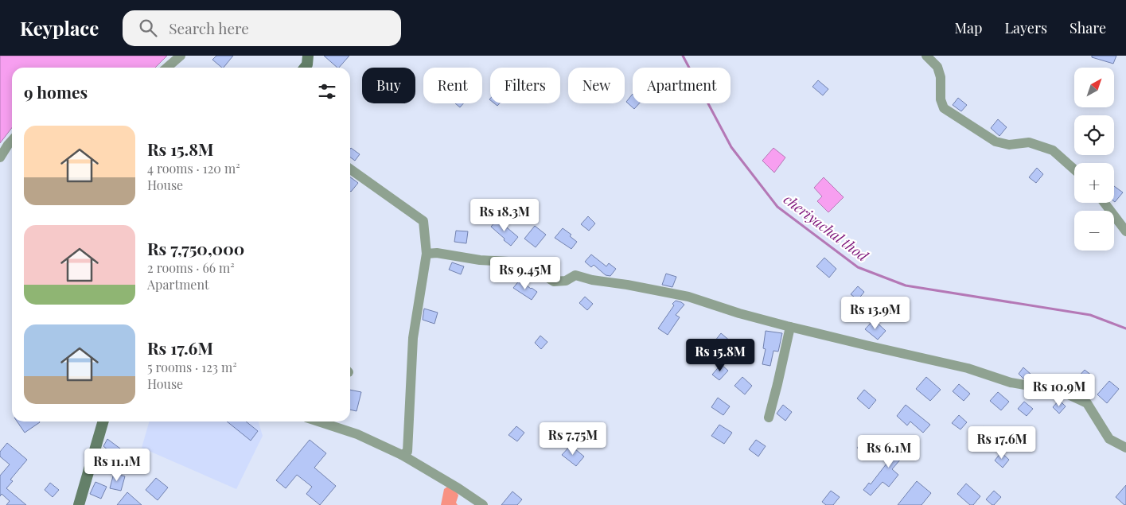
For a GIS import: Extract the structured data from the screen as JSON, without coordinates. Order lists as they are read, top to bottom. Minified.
{"water":["cheriyachal thod"],"north":"top right","page":{"header":"Keyplace","search":"Search here","nav":["Map","Layers","Share"],"map_buttons":["+","−"],"chip":["Buy","Rent","Filters","New","Apartment"],"heading":"9 homes","list":[{"name":"Rs 15.8M","note":"4 rooms · 120 m² · House"},{"name":"Rs 7,750,000","note":"2 rooms · 66 m² · Apartment"},{"name":"Rs 17.6M","note":"5 rooms · 123 m² · House"}],"price":["Rs 18.3M","Rs 9.45M","Rs 13.9M","Rs 15.8M","Rs 10.9M","Rs 7.75M","Rs 17.6M","Rs 6.1M","Rs 11.1M"]}}
